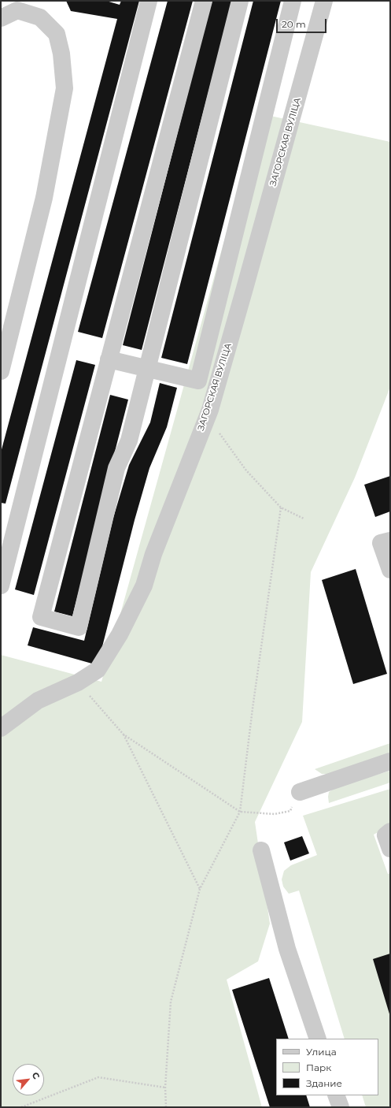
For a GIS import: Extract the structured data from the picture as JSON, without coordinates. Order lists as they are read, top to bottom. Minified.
{"streets":{"street":["ЗАГОРСКАЯ ВУЛІЦА"]},"legend":["Улица","Парк","Здание"],"scale_bar":"20 m","north":"top right"}
